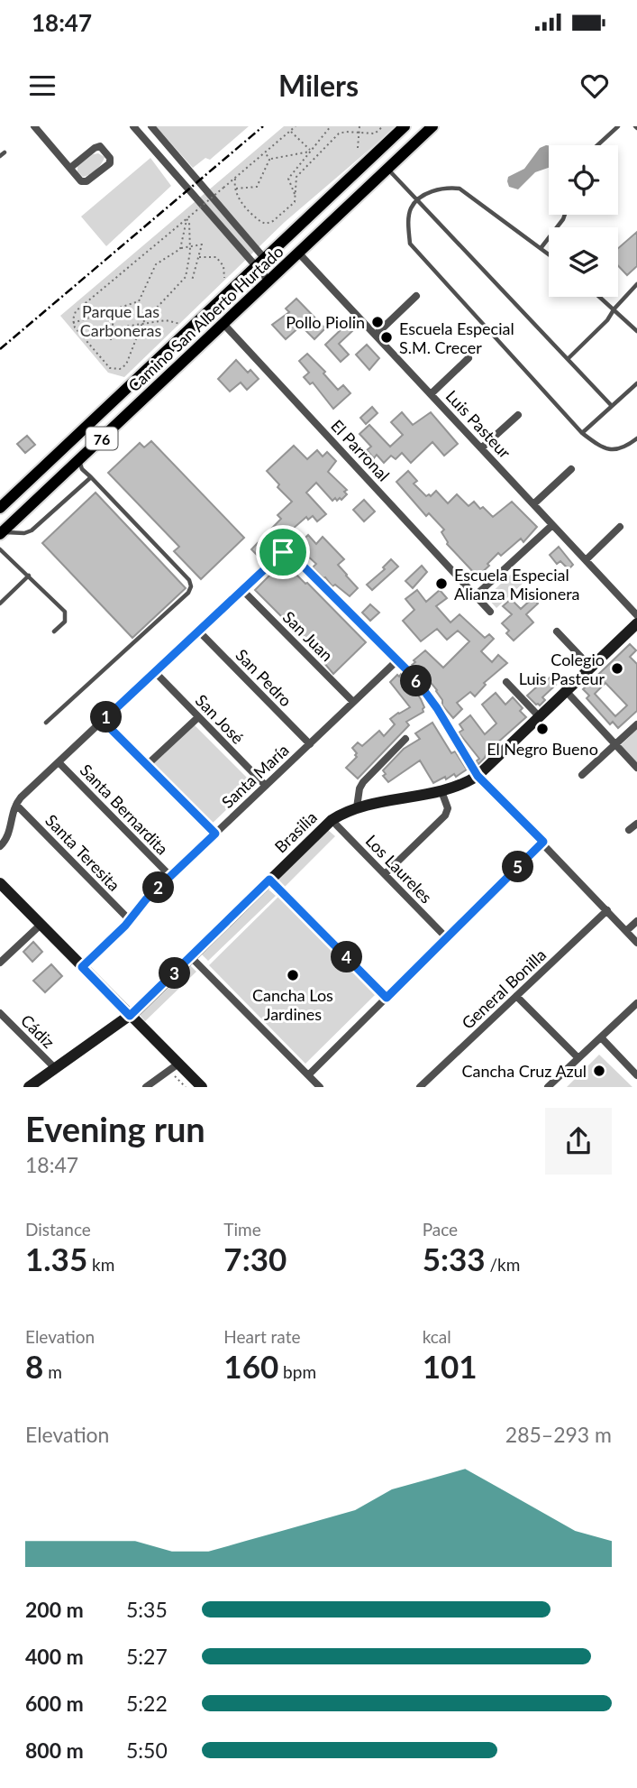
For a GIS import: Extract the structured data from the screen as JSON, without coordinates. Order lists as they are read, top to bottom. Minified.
{"streets":{"main road":["Camino San Alberto Hurtado","76"],"street":["Luis Pasteur","El Parronal","San Juan","San Pedro","San José","Santa María","Santa Bernardita","Brasilia","Santa Teresita","Los Laureles","General Bonilla","Cádiz"]},"crossings":[["Camino San Alberto Hurtado","Luis Pasteur"],["Camino San Alberto Hurtado","El Parronal"],["San Juan","Santa María"],["San Pedro","Santa María"],["San José","Santa María"],["Santa María","Santa Bernardita"],["Santa María","Santa Teresita"],["Brasilia","Los Laureles"],["Brasilia","Cádiz"]],"parks":["Parque Las Carboneras"],"places":["Pollo Piolin","Escuela Especial S.M. Crecer","Escuela Especial Alianza Misionera","Colegio Luis Pasteur","El Negro Bueno","Cancha Los Jardines","Cancha Cruz Azul"],"page":{"status":"18:47","header":"Milers","pins":["6","1","5","2","4","3"],"heading":["Evening run","18:47"],"stats":[["Distance","1.35 km"],["Time","7:30"],["Pace","5:33 /km"],["Elevation","8 m"],["Heart rate","160 bpm"],["kcal","101"]],"chart":["Elevation","285–293 m"],"list":[{"name":"200 m","note":"5:35"},{"name":"400 m","note":"5:27"},{"name":"600 m","note":"5:22"},{"name":"800 m","note":"5:50"}]}}
